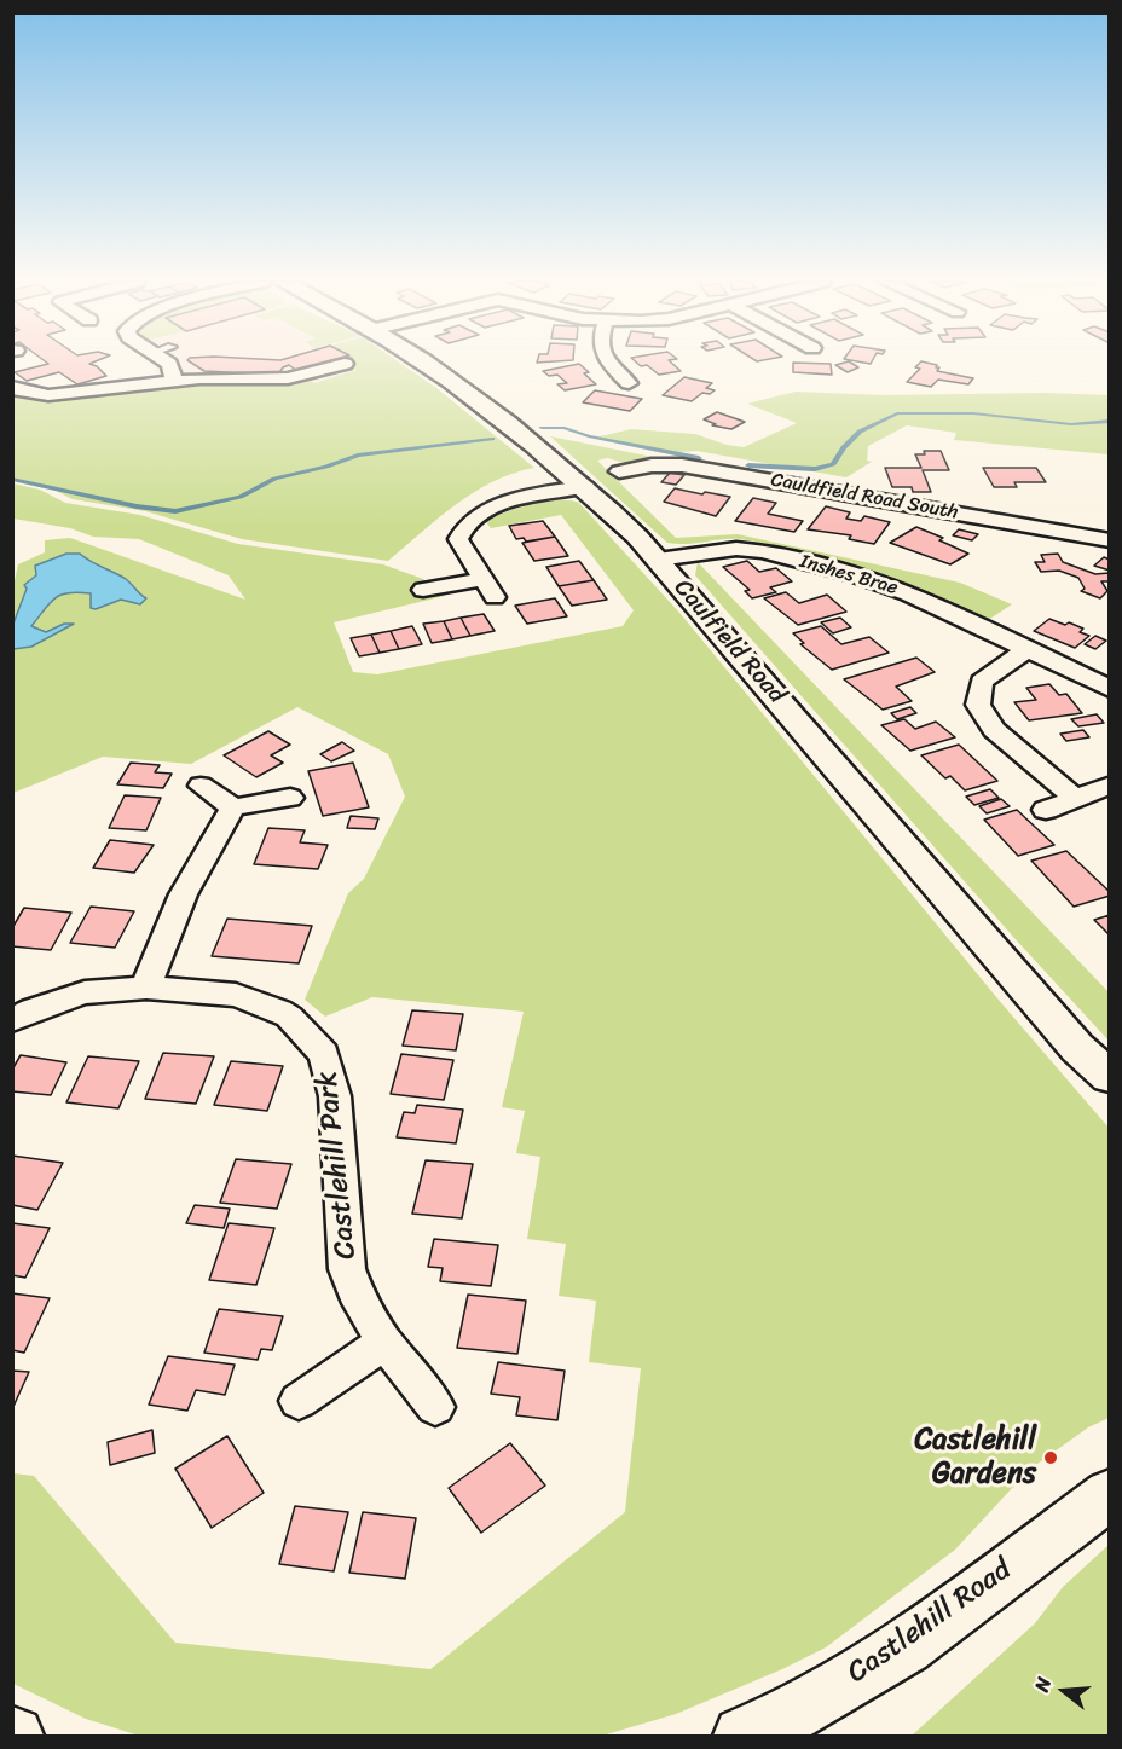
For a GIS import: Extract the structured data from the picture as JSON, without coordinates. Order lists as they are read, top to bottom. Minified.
{"streets":{"street":["Cauldfield Road South","Inshes Brae","Caulfield Road","Castlehill Park","Castlehill Road"]},"crossings":[["Inshes Brae","Caulfield Road"]],"places":["Castlehill Gardens"],"north":"left"}
